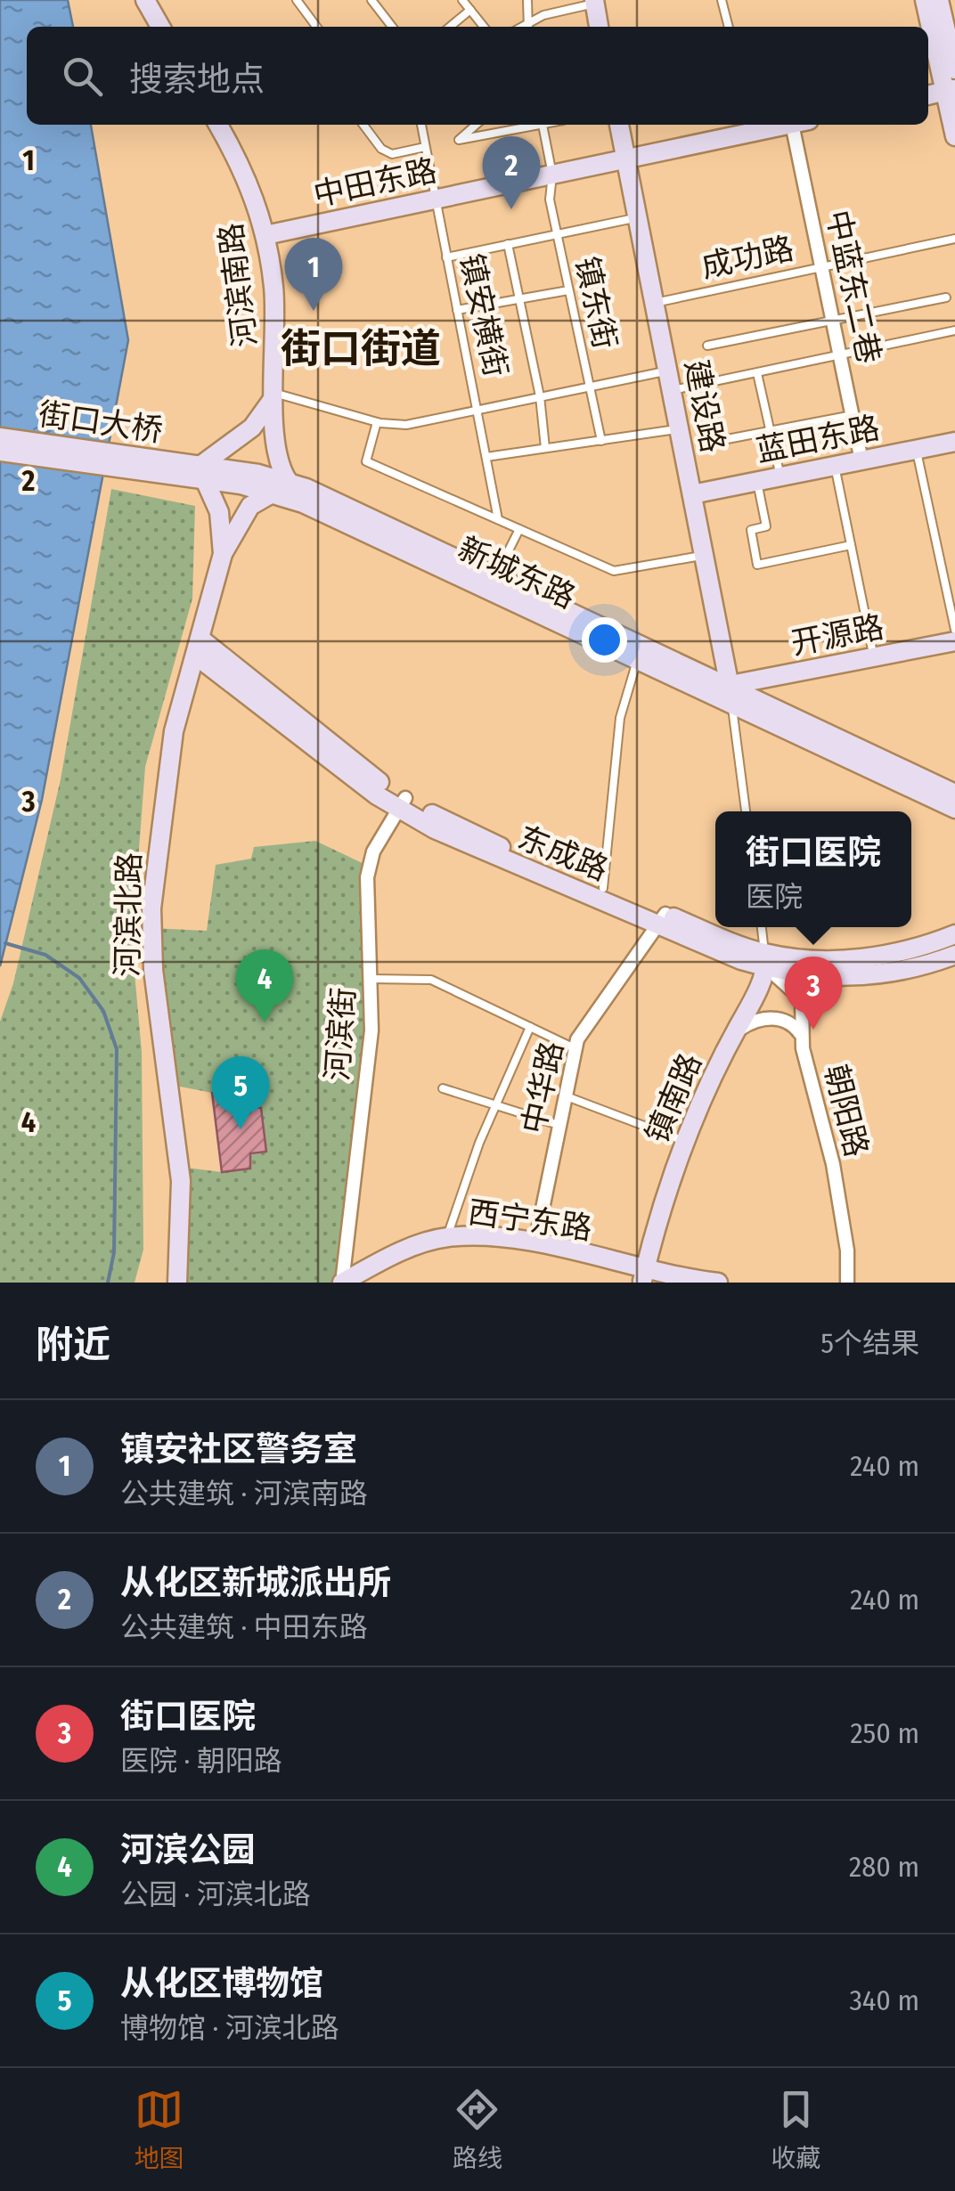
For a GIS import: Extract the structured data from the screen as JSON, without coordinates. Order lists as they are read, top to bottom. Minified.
{"streets":{"street":["中田东路","河滨南路","中蓝东二巷","建设路","街口大桥","蓝田东路","新城东路","开源路","东成路","河滨北路","河滨街","中华路","镇南路","朝阳路","西宁东路"],"lane":["成功路","镇东街","镇安横街"]},"crossings":[["中田东路","河滨南路"],["中田东路","镇东街"],["中田东路","镇安横街"],["中田东路","建设路"],["成功路","中蓝东二巷"],["成功路","建设路"],["河滨南路","新城东路"],["河滨南路","河滨北路"],["中蓝东二巷","蓝田东路"],["镇东街","镇安横街"],["镇安横街","建设路"],["建设路","蓝田东路"],["建设路","新城东路"],["建设路","开源路"],["街口大桥","新城东路"],["街口大桥","河滨北路"],["新城东路","开源路"],["新城东路","河滨北路"],["东成路","河滨北路"],["东成路","河滨街"],["东成路","中华路"],["东成路","镇南路"],["东成路","朝阳路"],["河滨街","西宁东路"],["中华路","西宁东路"],["镇南路","朝阳路"],["镇南路","西宁东路"]],"districts":["街口街道"],"page":{"search":"搜索地点","pins":["2","1","4","3","5"],"popup":["街口医院","医院"],"heading":["附近","5个结果"],"list":[{"mark":"1","name":"镇安社区警务室","note":"公共建筑 · 河滨南路","value":"240 m"},{"mark":"2","name":"从化区新城派出所","note":"公共建筑 · 中田东路","value":"240 m"},{"mark":"3","name":"街口医院","note":"医院 · 朝阳路","value":"250 m"},{"mark":"4","name":"河滨公园","note":"公园 · 河滨北路","value":"280 m"},{"mark":"5","name":"从化区博物馆","note":"博物馆 · 河滨北路","value":"340 m"}],"nav":["地图","路线","收藏"]},"grid":{"rows":["1","2","3","4"]}}
